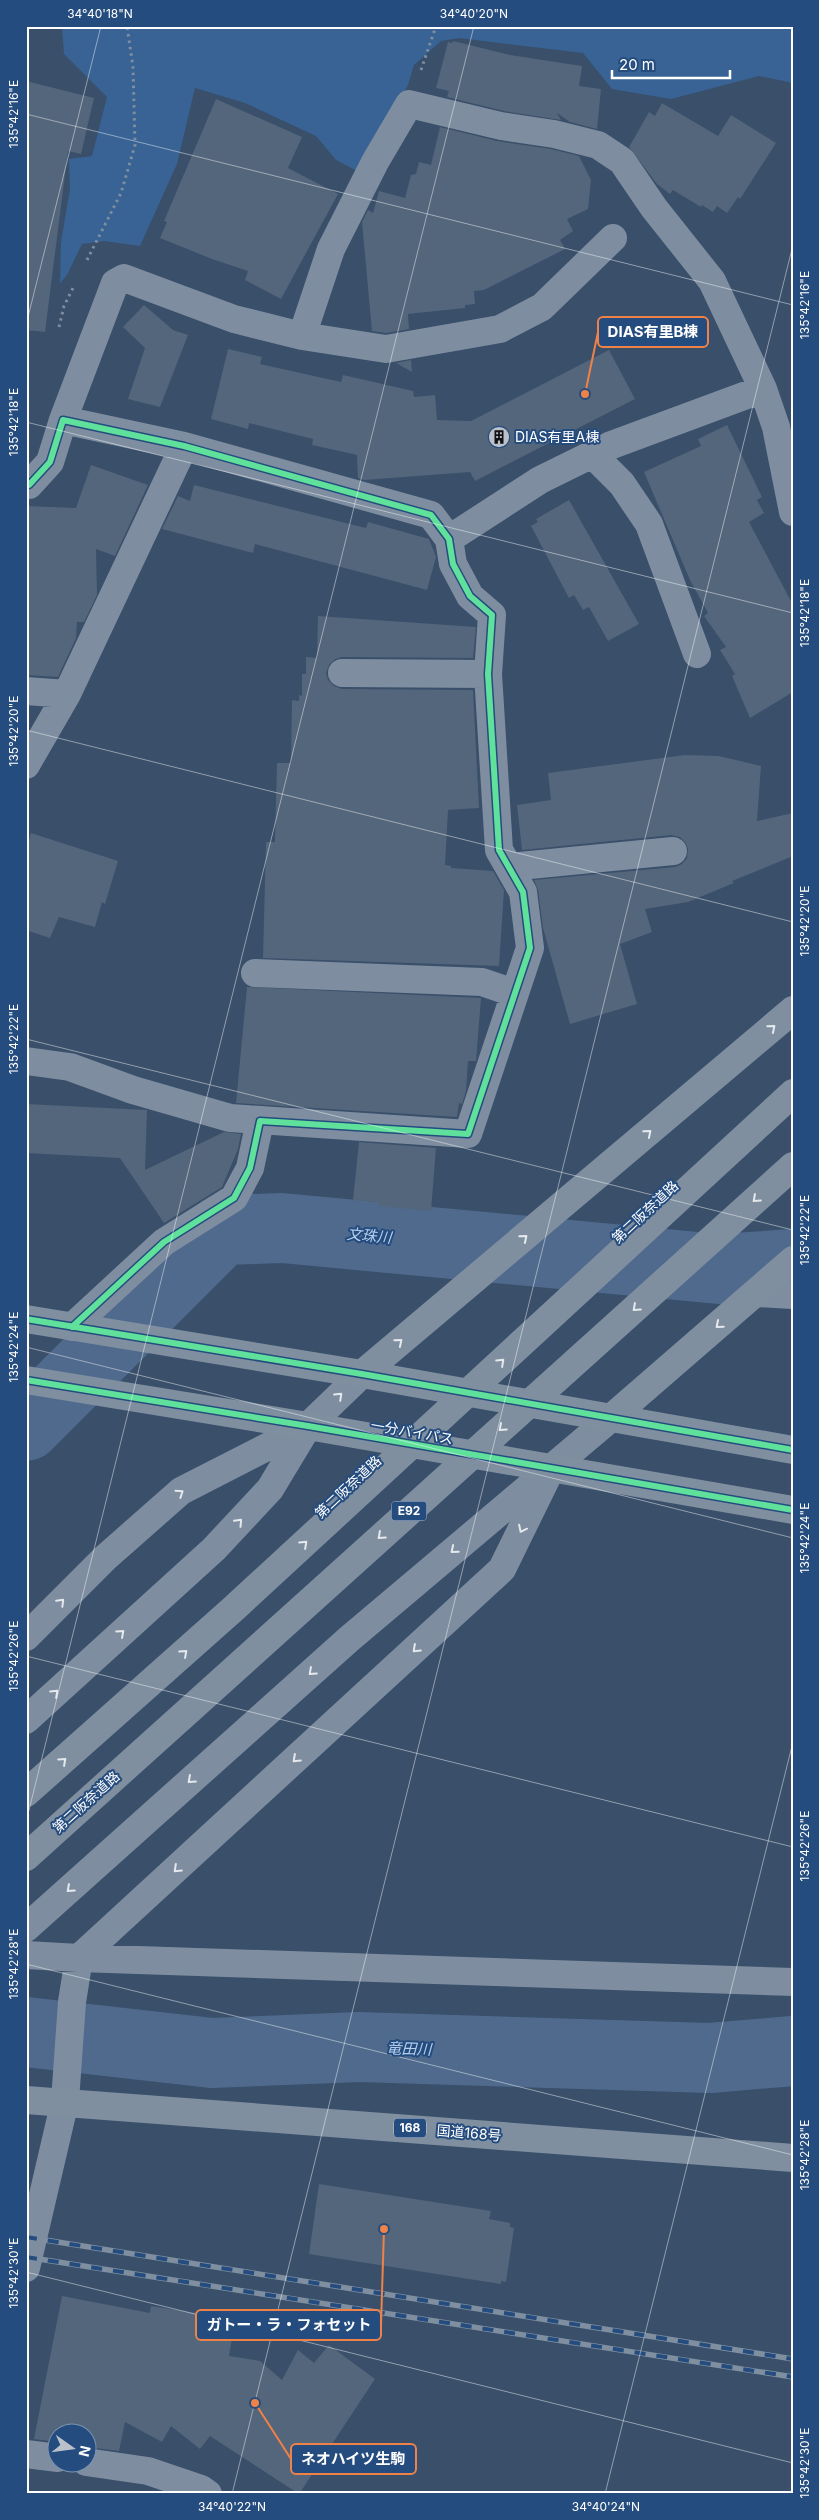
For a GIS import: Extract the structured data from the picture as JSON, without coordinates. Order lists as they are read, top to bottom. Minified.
{"streets":{"highway":["第二阪奈道路","一分バイパス","E92","168","国道168号"]},"water":["文珠川","竜田川"],"places":{"other":["DIAS有里B棟","ガトー・ラ・フォセット","ネオハイツ生駒"],"building":["DIAS有里A棟"]},"scale_bar":"20 m","north":"right","coordinates":["34°40'18\"N","34°40'20\"N","135°42'16\"E","135°42'18\"E","135°42'20\"E","135°42'22\"E","135°42'24\"E","135°42'26\"E","135°42'28\"E","135°42'30\"E","34°40'22\"N","34°40'24\"N"]}
